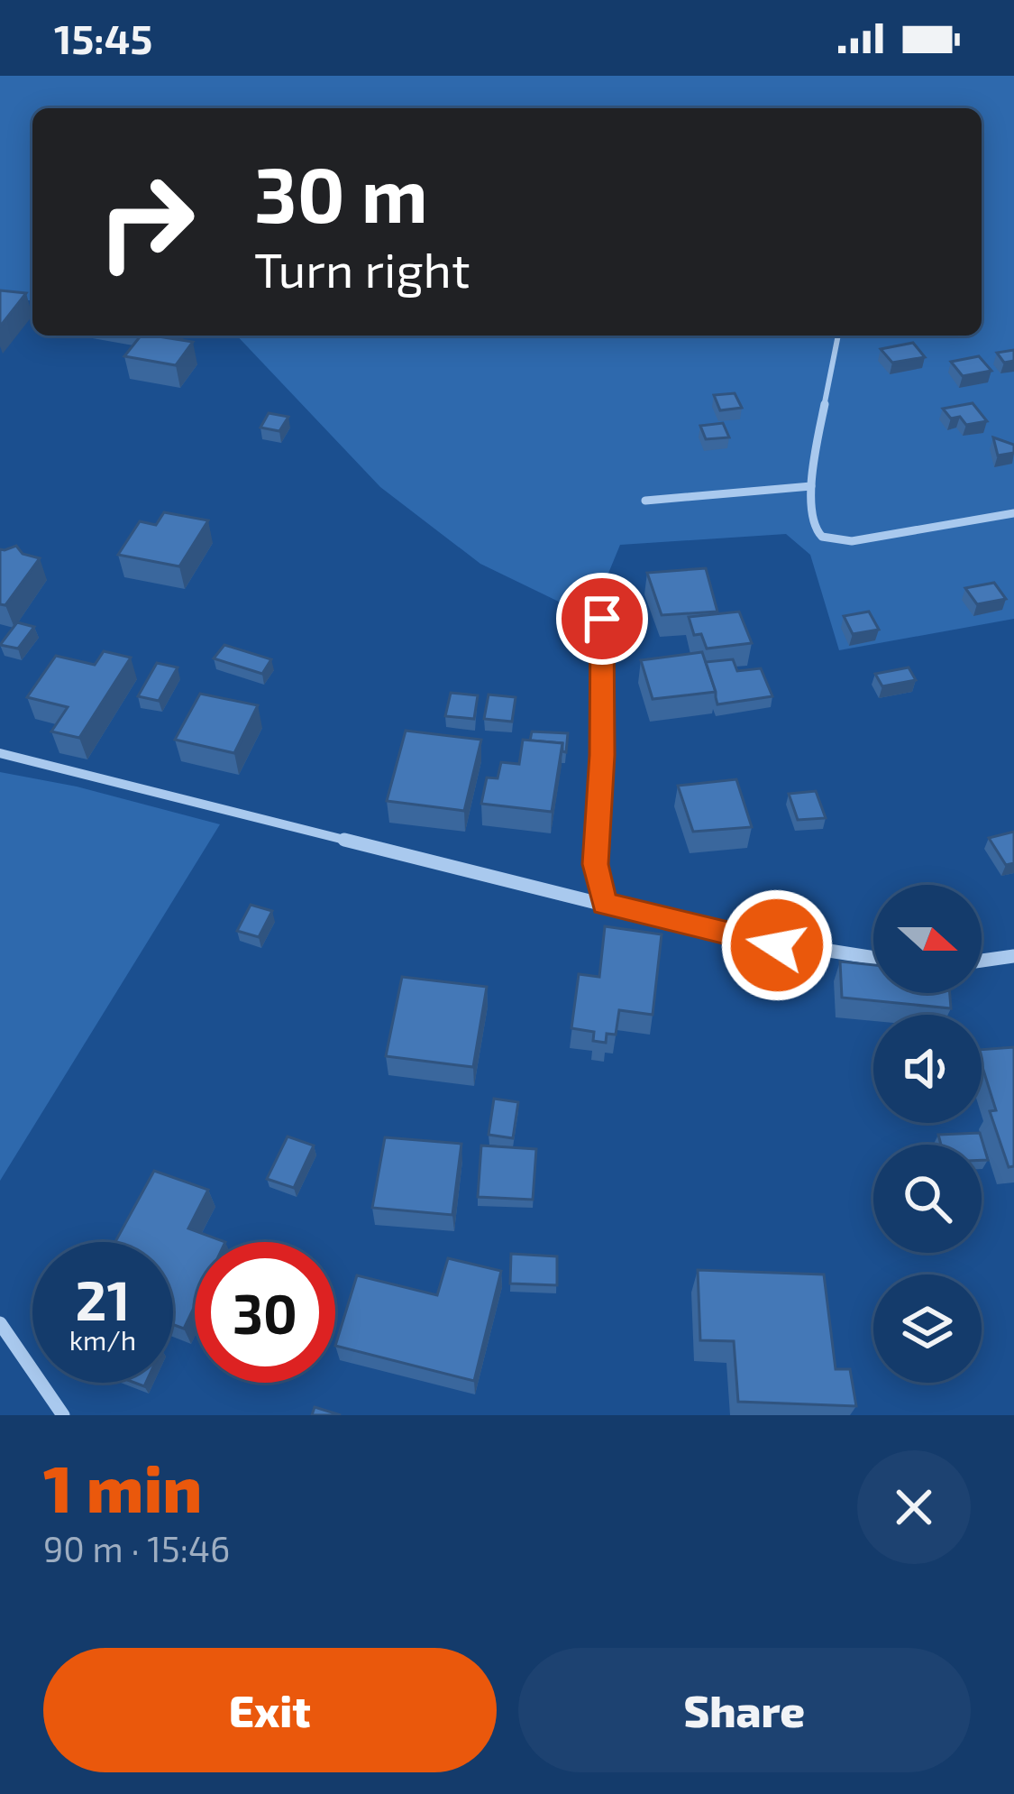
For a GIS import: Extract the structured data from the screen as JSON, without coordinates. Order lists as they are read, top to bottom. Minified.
{"north":"right","page":{"status":"15:45","turn":["30 m","Turn right"],"speed":"21 km/h","limit":"30","heading":["1 min","90 m · 15:46"],"buttons":["Exit","Share"]}}
